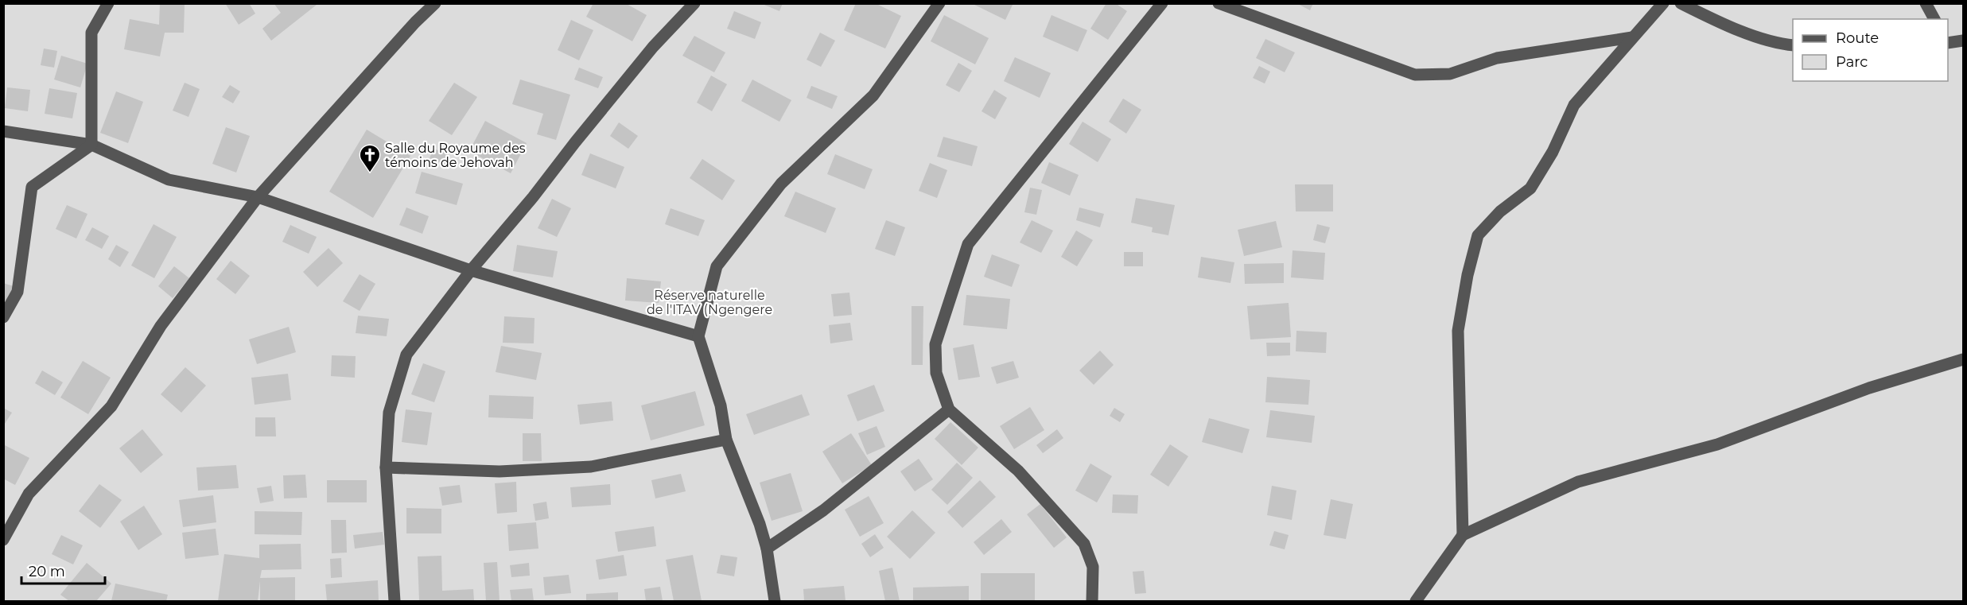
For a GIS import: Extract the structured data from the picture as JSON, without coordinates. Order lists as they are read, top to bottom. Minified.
{"parks":["Réserve naturelle de l'ITAV (Ngengere"],"places":{"church":["Salle du Royaume des témoins de Jehovah"]},"legend":["Route","Parc"],"scale_bar":"20 m"}
